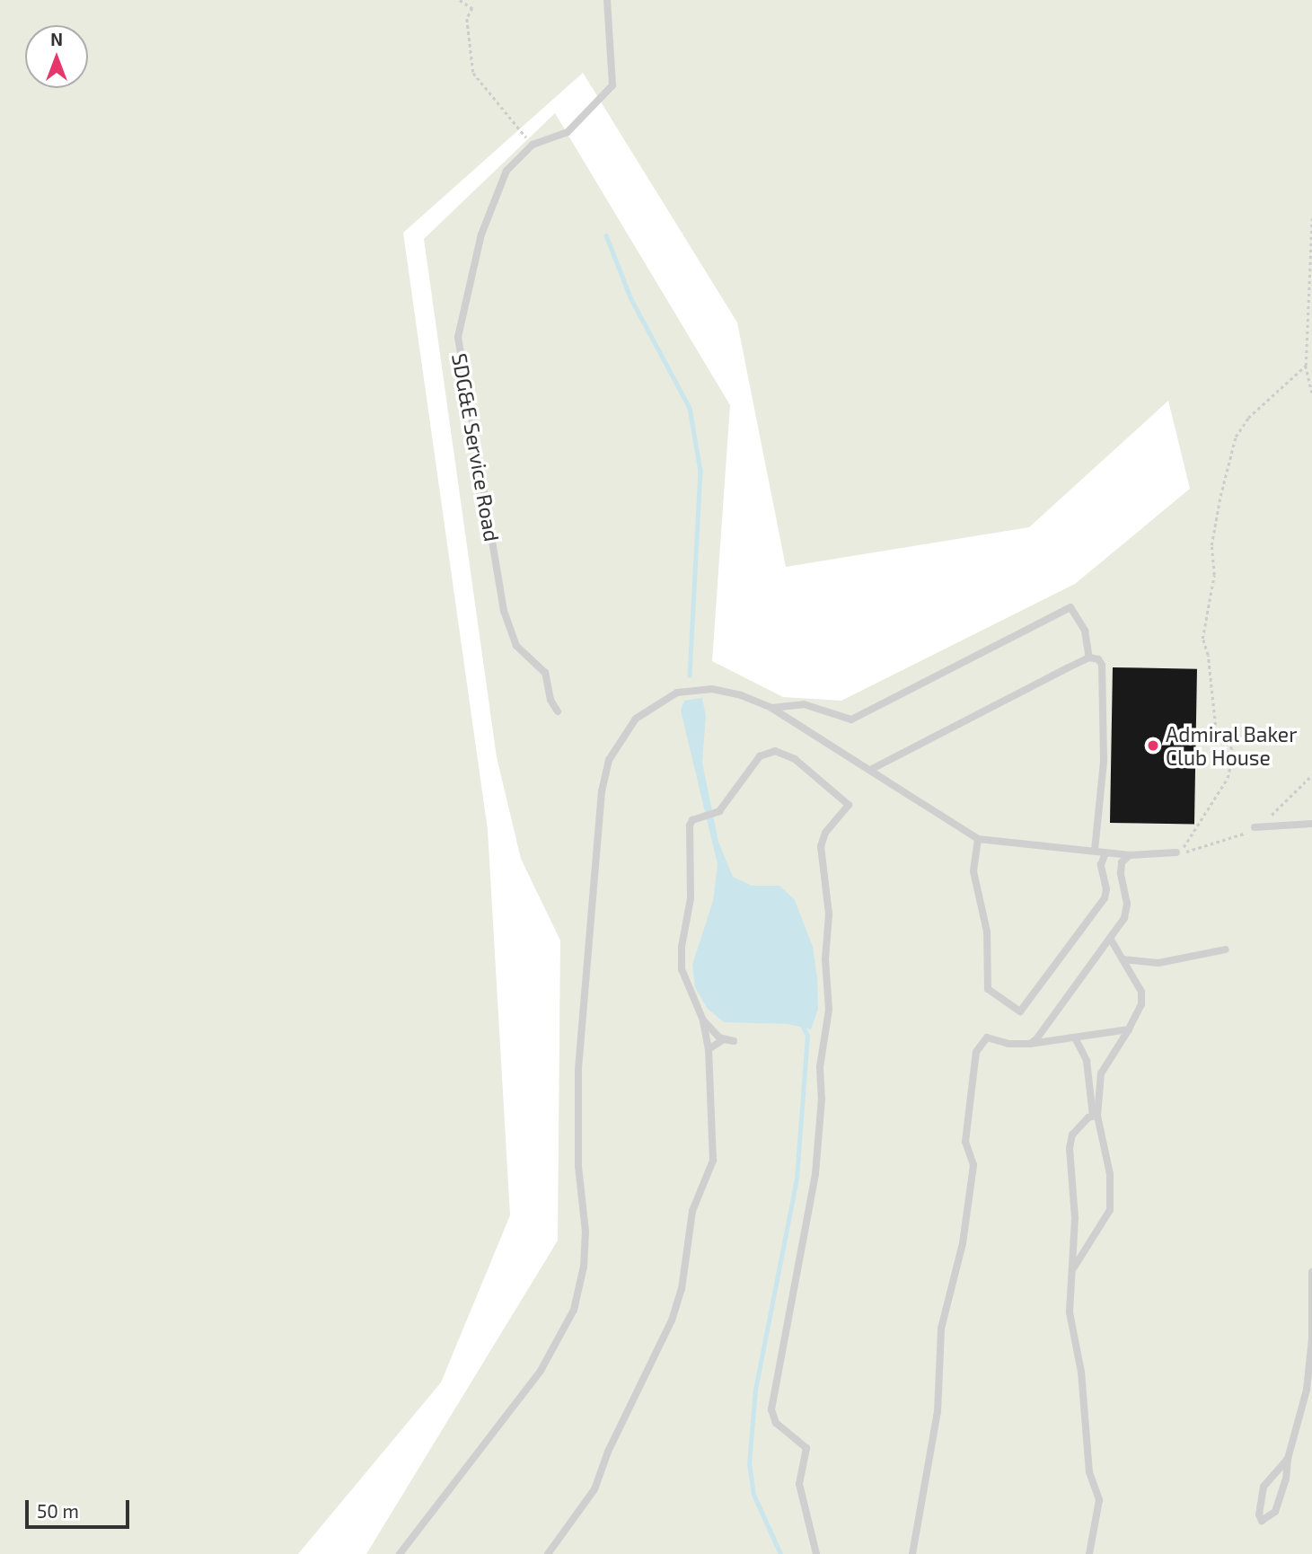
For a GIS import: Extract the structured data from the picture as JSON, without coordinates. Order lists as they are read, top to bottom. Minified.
{"streets":{"lane":["SDG&E Service Road"]},"places":["Admiral Baker Club House"],"scale_bar":"50 m","north":"top"}
